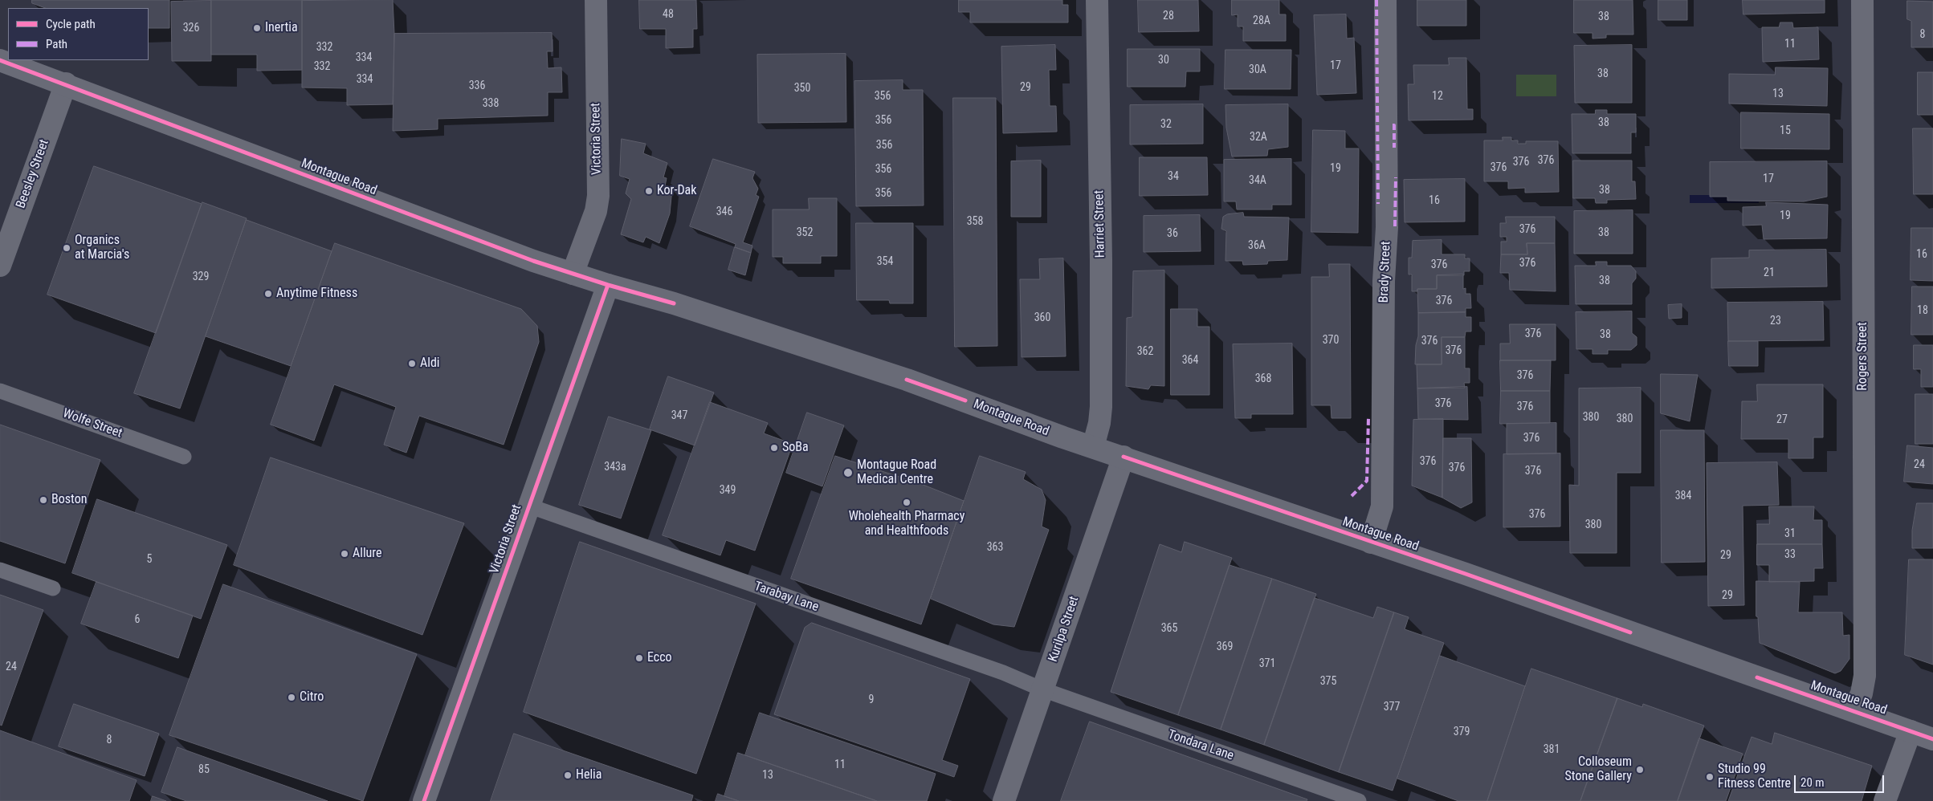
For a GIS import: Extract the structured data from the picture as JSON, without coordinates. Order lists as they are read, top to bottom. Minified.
{"streets":{"street":["Victoria Street","Beesley Street","Montague Road","Harriet Street","Brady Street","Rogers Street","Kurilpa Street"],"lane":["Wolfe Street","Tarabay Lane","Tondara Lane"]},"crossings":[["Victoria Street","Montague Road"],["Victoria Street","Tarabay Lane"],["Beesley Street","Montague Road"],["Montague Road","Harriet Street"],["Montague Road","Brady Street"],["Montague Road","Rogers Street"],["Montague Road","Kurilpa Street"],["Tarabay Lane","Kurilpa Street"],["Tarabay Lane","Tondara Lane"],["Kurilpa Street","Tondara Lane"]],"places":["Inertia","Kor-Dak","Organics at Marcia's","Anytime Fitness","Aldi","SoBa","Montague Road Medical Centre","Boston","Wholehealth Pharmacy and Healthfoods","Allure","Ecco","Citro","Colloseum Stone Gallery","Helia","Studio 99 Fitness Centre"],"house_numbers":["48","28","38","28A","326","8","11","332","334","30","17","332","30A","38","334","336","29","350","13","356","12","338","356","38","32","15","32A","356","376","376","376","19","356","34","17","34A","38","356","16","346","19","358","376","352","38","36","36A","16","354","376","376","21","329","38","376","18","360","23","376","38","370","376","376","362","364","376","368","376","376","347","380","380","27","376","376","24","343a","376","376","349","384","376","380","31","363","33","29","5","29","6","365","369","371","24","375","9","377","379","8","381","11","85","13"],"legend":["Cycle path","Path"],"scale_bar":"20 m"}
